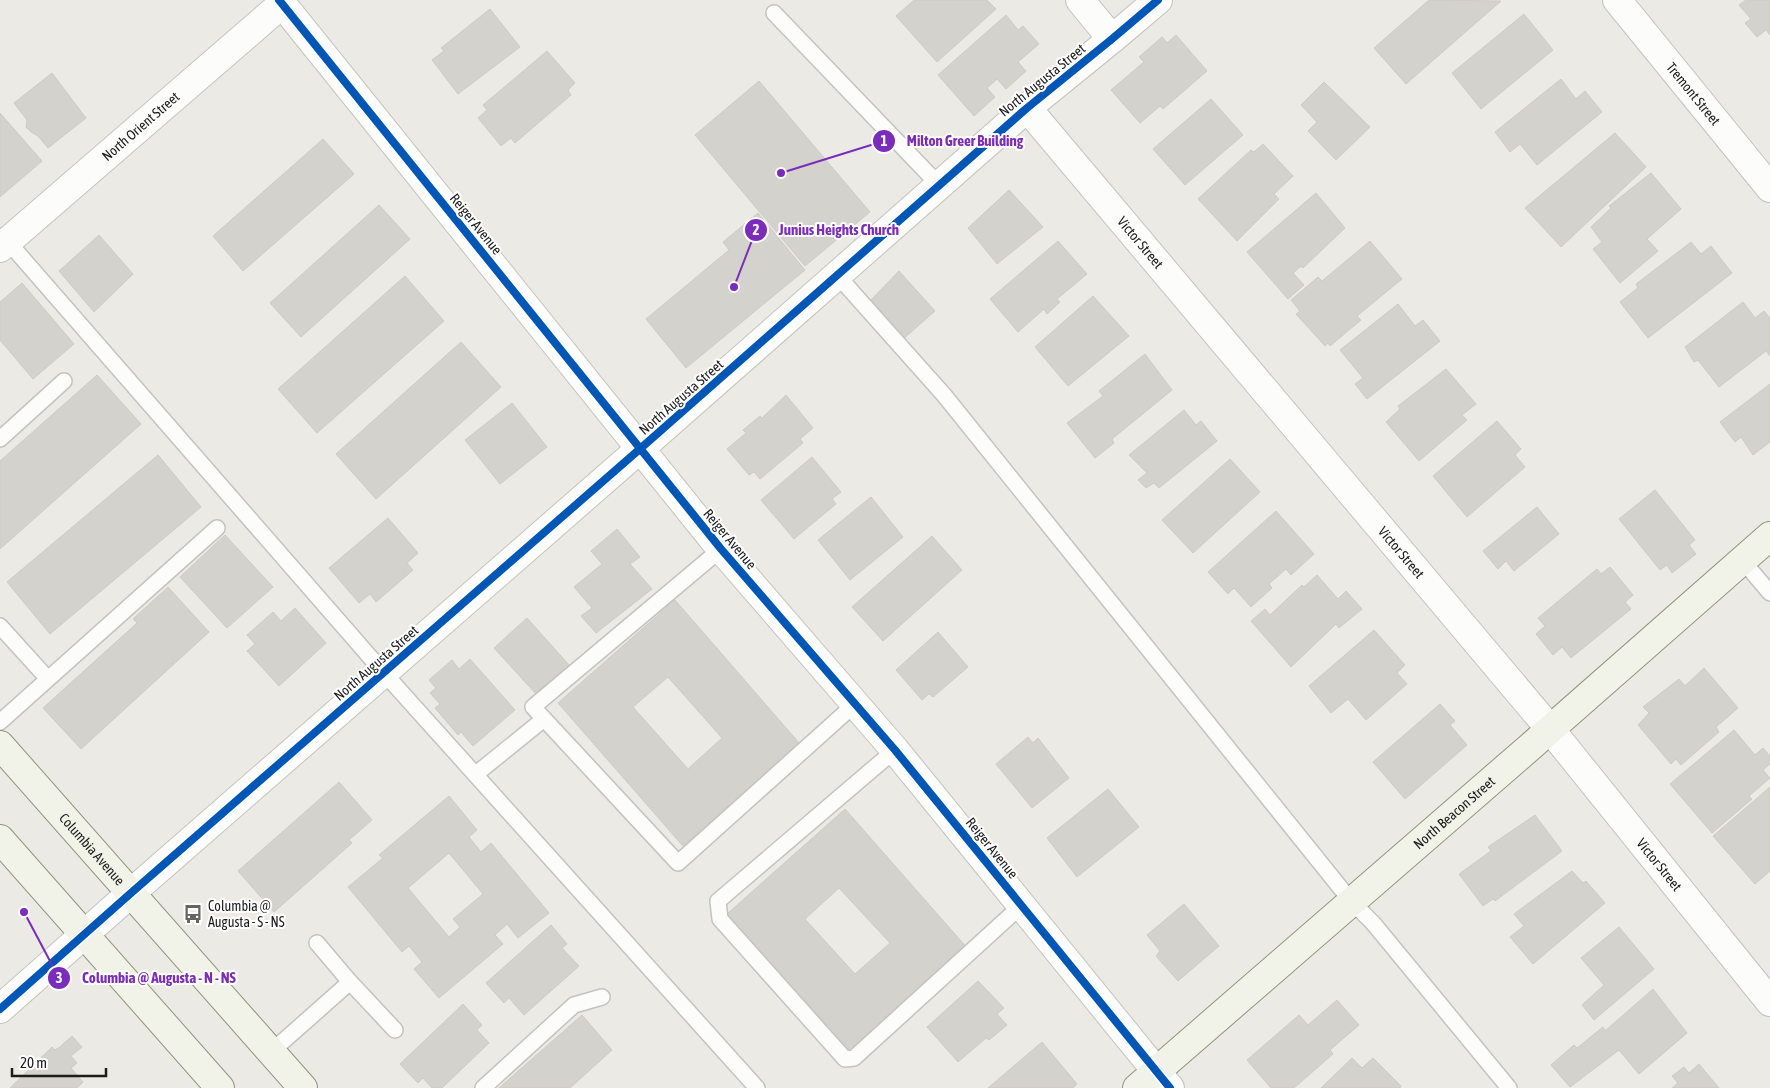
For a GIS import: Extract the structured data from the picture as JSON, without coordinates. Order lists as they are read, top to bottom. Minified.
{"streets":{"street":["North Augusta Street","Tremont Street","North Orient Street","Reiger Avenue","Victor Street","North Beacon Street","Columbia Avenue"]},"crossings":[["North Augusta Street","Reiger Avenue"],["North Augusta Street","Victor Street"],["North Augusta Street","Columbia Avenue"],["North Orient Street","Reiger Avenue"],["Reiger Avenue","North Beacon Street"],["Victor Street","North Beacon Street"]],"places":{"other":["Milton Greer Building","Junius Heights Church","Columbia @ Augusta - N - NS"],"bus stop":["Columbia @ Augusta - S - NS"]},"scale_bar":"20 m"}
